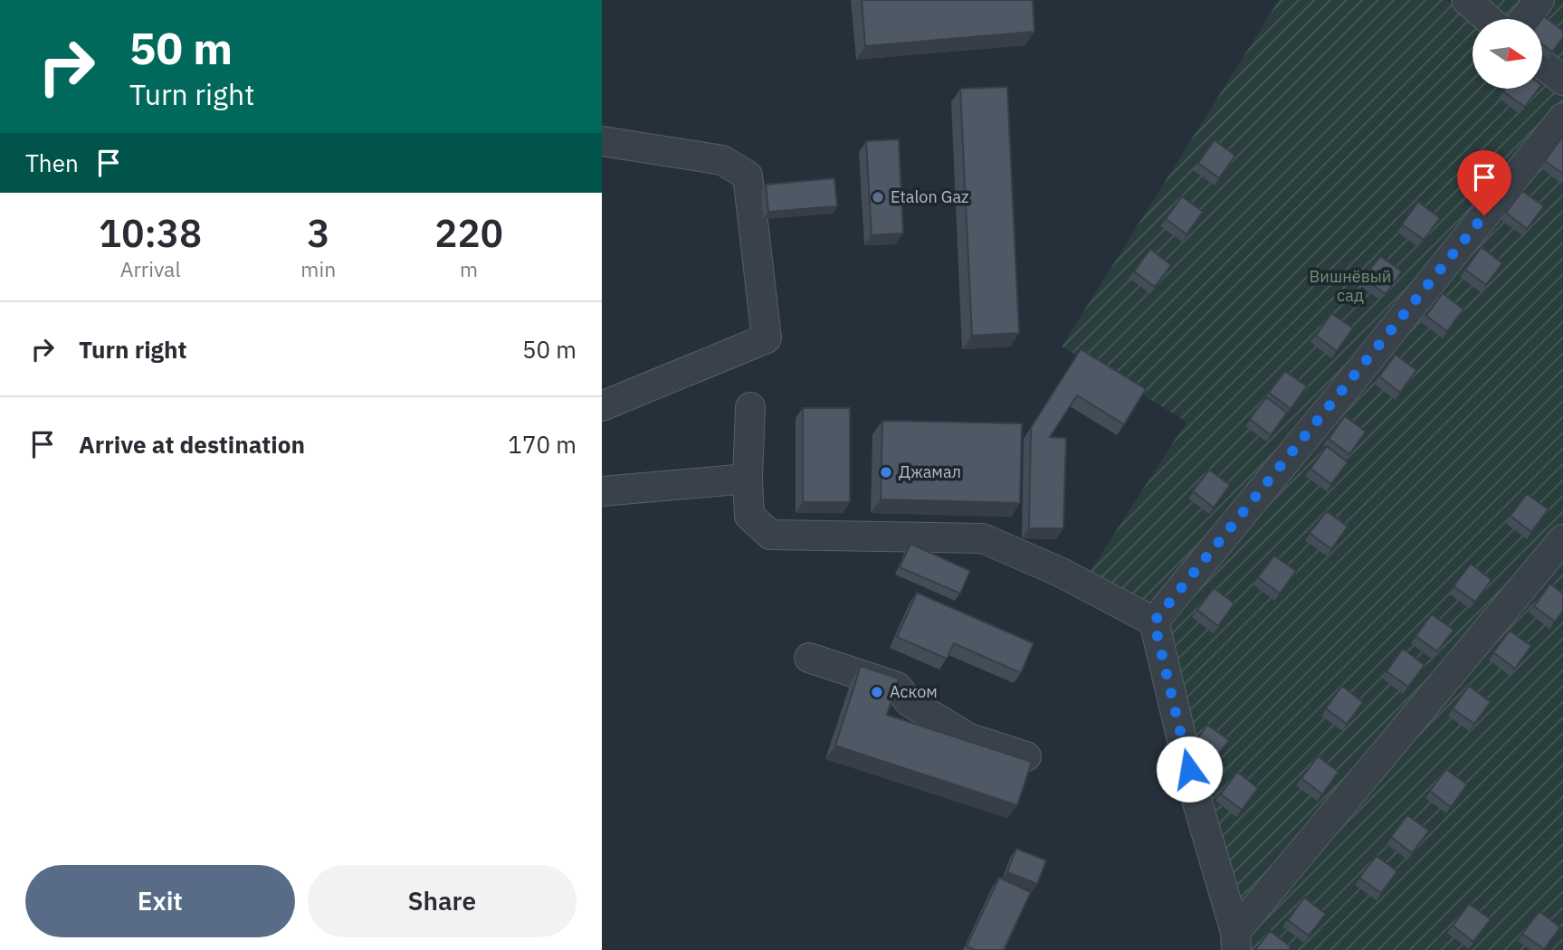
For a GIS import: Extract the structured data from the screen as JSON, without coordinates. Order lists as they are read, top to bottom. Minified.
{"parks":["Вишнёвый сад"],"places":["Etalon Gaz","Джамал","Аском"],"north":"right","page":{"turn":["50 m","Turn right"],"then":"Then","eta":["10:38","Arrival","3","min","220","m"],"list":[{"name":"Turn right","value":"50 m"},{"name":"Arrive at destination","value":"170 m"}],"buttons":["Exit","Share"]}}
